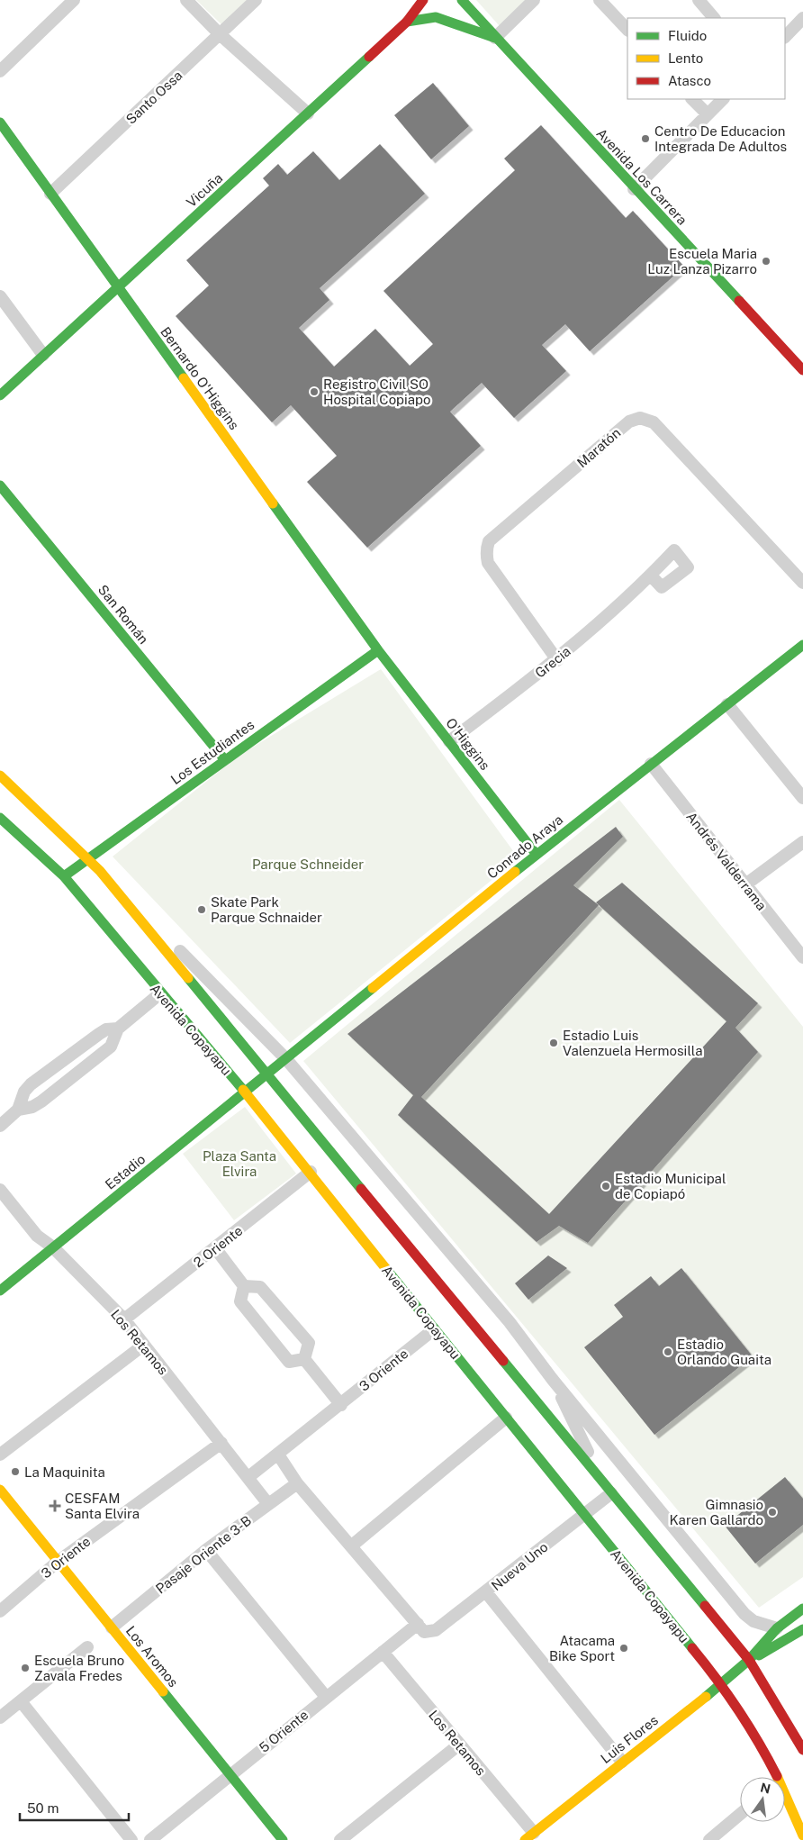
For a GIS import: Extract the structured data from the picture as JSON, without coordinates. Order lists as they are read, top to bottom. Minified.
{"streets":{"main road":["Avenida Los Carrera","Vicuña","Bernardo O'Higgins","San Román","O'Higgins","Los Estudiantes","Conrado Araya","Avenida Copayapu","Estadio","Los Aromos","Luis Flores"],"street":["Santo Ossa","Maratón","Grecia","Andrés Valderrama","2 Oriente","Los Retamos","3 Oriente","Pasaje Oriente 3-B","Nueva Uno","5 Oriente"]},"crossings":[["Santo Ossa","Bernardo O'Higgins"],["Vicuña","Bernardo O'Higgins"],["Bernardo O'Higgins","O'Higgins"],["Bernardo O'Higgins","Los Estudiantes"],["Maratón","Grecia"],["San Román","Los Estudiantes"],["Grecia","O'Higgins"],["O'Higgins","Los Estudiantes"],["O'Higgins","Conrado Araya"],["Los Estudiantes","Avenida Copayapu"],["Conrado Araya","Andrés Valderrama"],["Conrado Araya","Estadio"],["Avenida Copayapu","Estadio"],["Avenida Copayapu","2 Oriente"],["Avenida Copayapu","3 Oriente"],["Avenida Copayapu","Nueva Uno"],["Avenida Copayapu","Luis Flores"],["Estadio","Los Retamos"],["2 Oriente","Los Retamos"],["Los Retamos","3 Oriente"],["Los Retamos","Pasaje Oriente 3-B"],["Los Retamos","5 Oriente"],["Los Retamos","Luis Flores"],["3 Oriente","Los Aromos"],["Pasaje Oriente 3-B","Los Aromos"],["Nueva Uno","5 Oriente"],["Los Aromos","5 Oriente"]],"parks":["Parque Schneider","Plaza Santa Elvira"],"places":{"other":["Centro De Educacion Integrada De Adultos","Escuela Maria Luz Lanza Pizarro","Registro Civil SO Hospital Copiapo","Skate Park Parque Schnaider","Estadio Luis Valenzuela Hermosilla","Estadio Municipal de Copiapó","Estadio Orlando Guaita","La Maquinita","Gimnasio Karen Gallardo","Atacama Bike Sport","Escuela Bruno Zavala Fredes"],"health":["CESFAM Santa Elvira"]},"legend":["Fluido","Lento","Atasco"],"scale_bar":"50 m","north":"top"}
